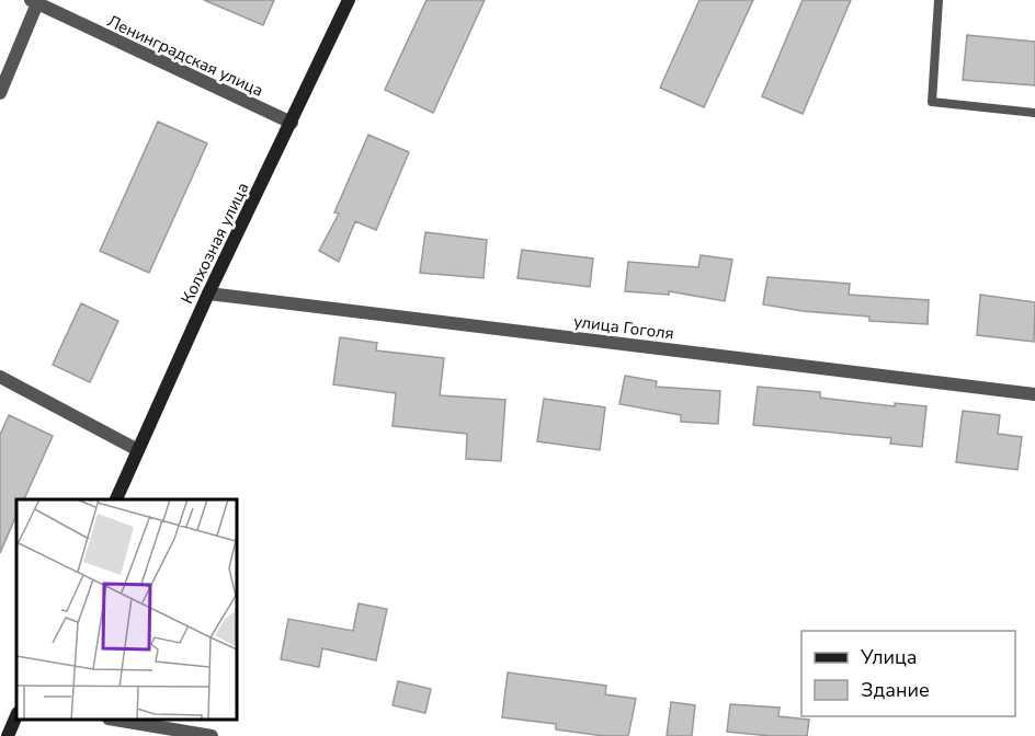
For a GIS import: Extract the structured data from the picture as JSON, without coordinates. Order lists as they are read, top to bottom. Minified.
{"streets":{"main road":["Колхозная улица"],"street":["Ленинградская улица","улица Гоголя"]},"crossings":[["Ленинградская улица","Колхозная улица"],["Колхозная улица","улица Гоголя"]],"legend":["Улица","Здание"]}
